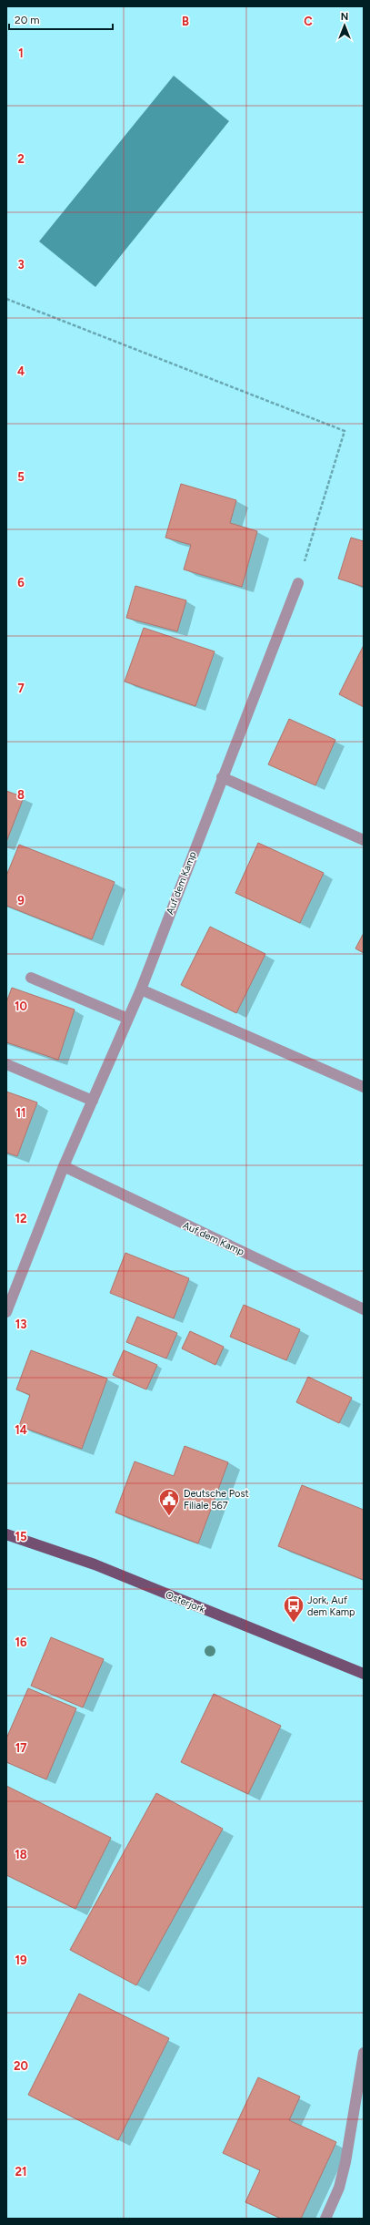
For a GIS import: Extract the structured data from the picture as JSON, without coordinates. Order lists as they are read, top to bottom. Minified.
{"streets":{"main road":["Osterjork"],"street":["Auf dem Kamp"]},"places":{"public building":["Deutsche Post Filiale 567"],"bus stop":["Jork, Auf dem Kamp"]},"scale_bar":"20 m","north":"top","grid":{"columns":["B","C"],"rows":["1","2","3","4","5","6","7","8","9","10","11","12","13","14","15","16","17","18","19","20","21"]}}
